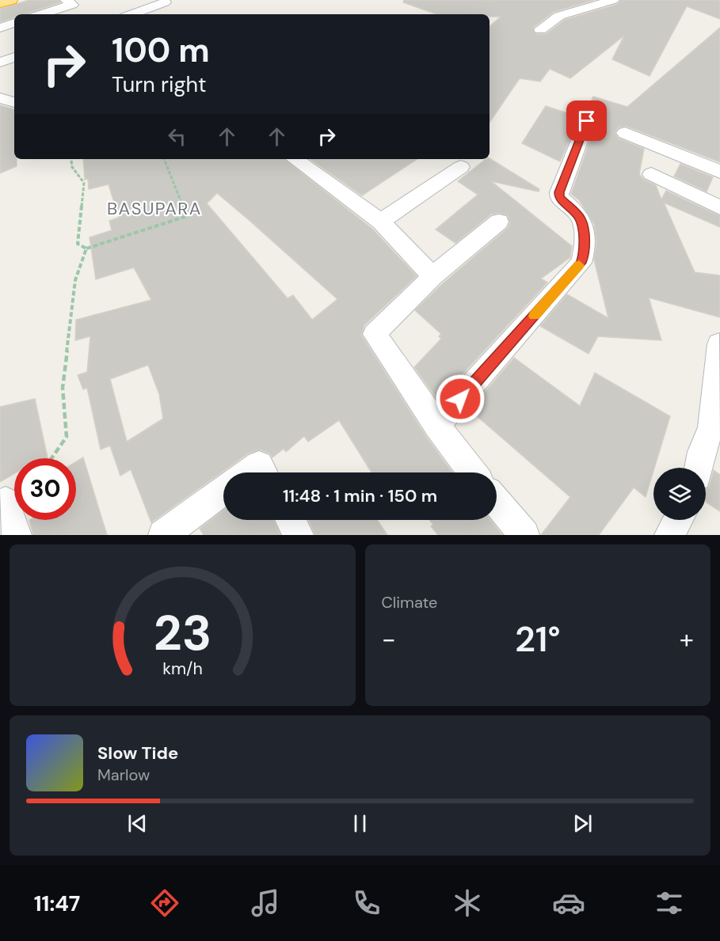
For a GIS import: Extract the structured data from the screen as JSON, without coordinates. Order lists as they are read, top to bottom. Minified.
{"districts":["BASUPARA"],"page":{"turn":["100 m","Turn right"],"limit":"30","trip":"11:48 · 1 min · 150 m","tile":"Climate","heat":["−","21°","+"],"song":["Slow Tide","Marlow"],"tabs":"11:47","gauge":["23","km/h"]}}
